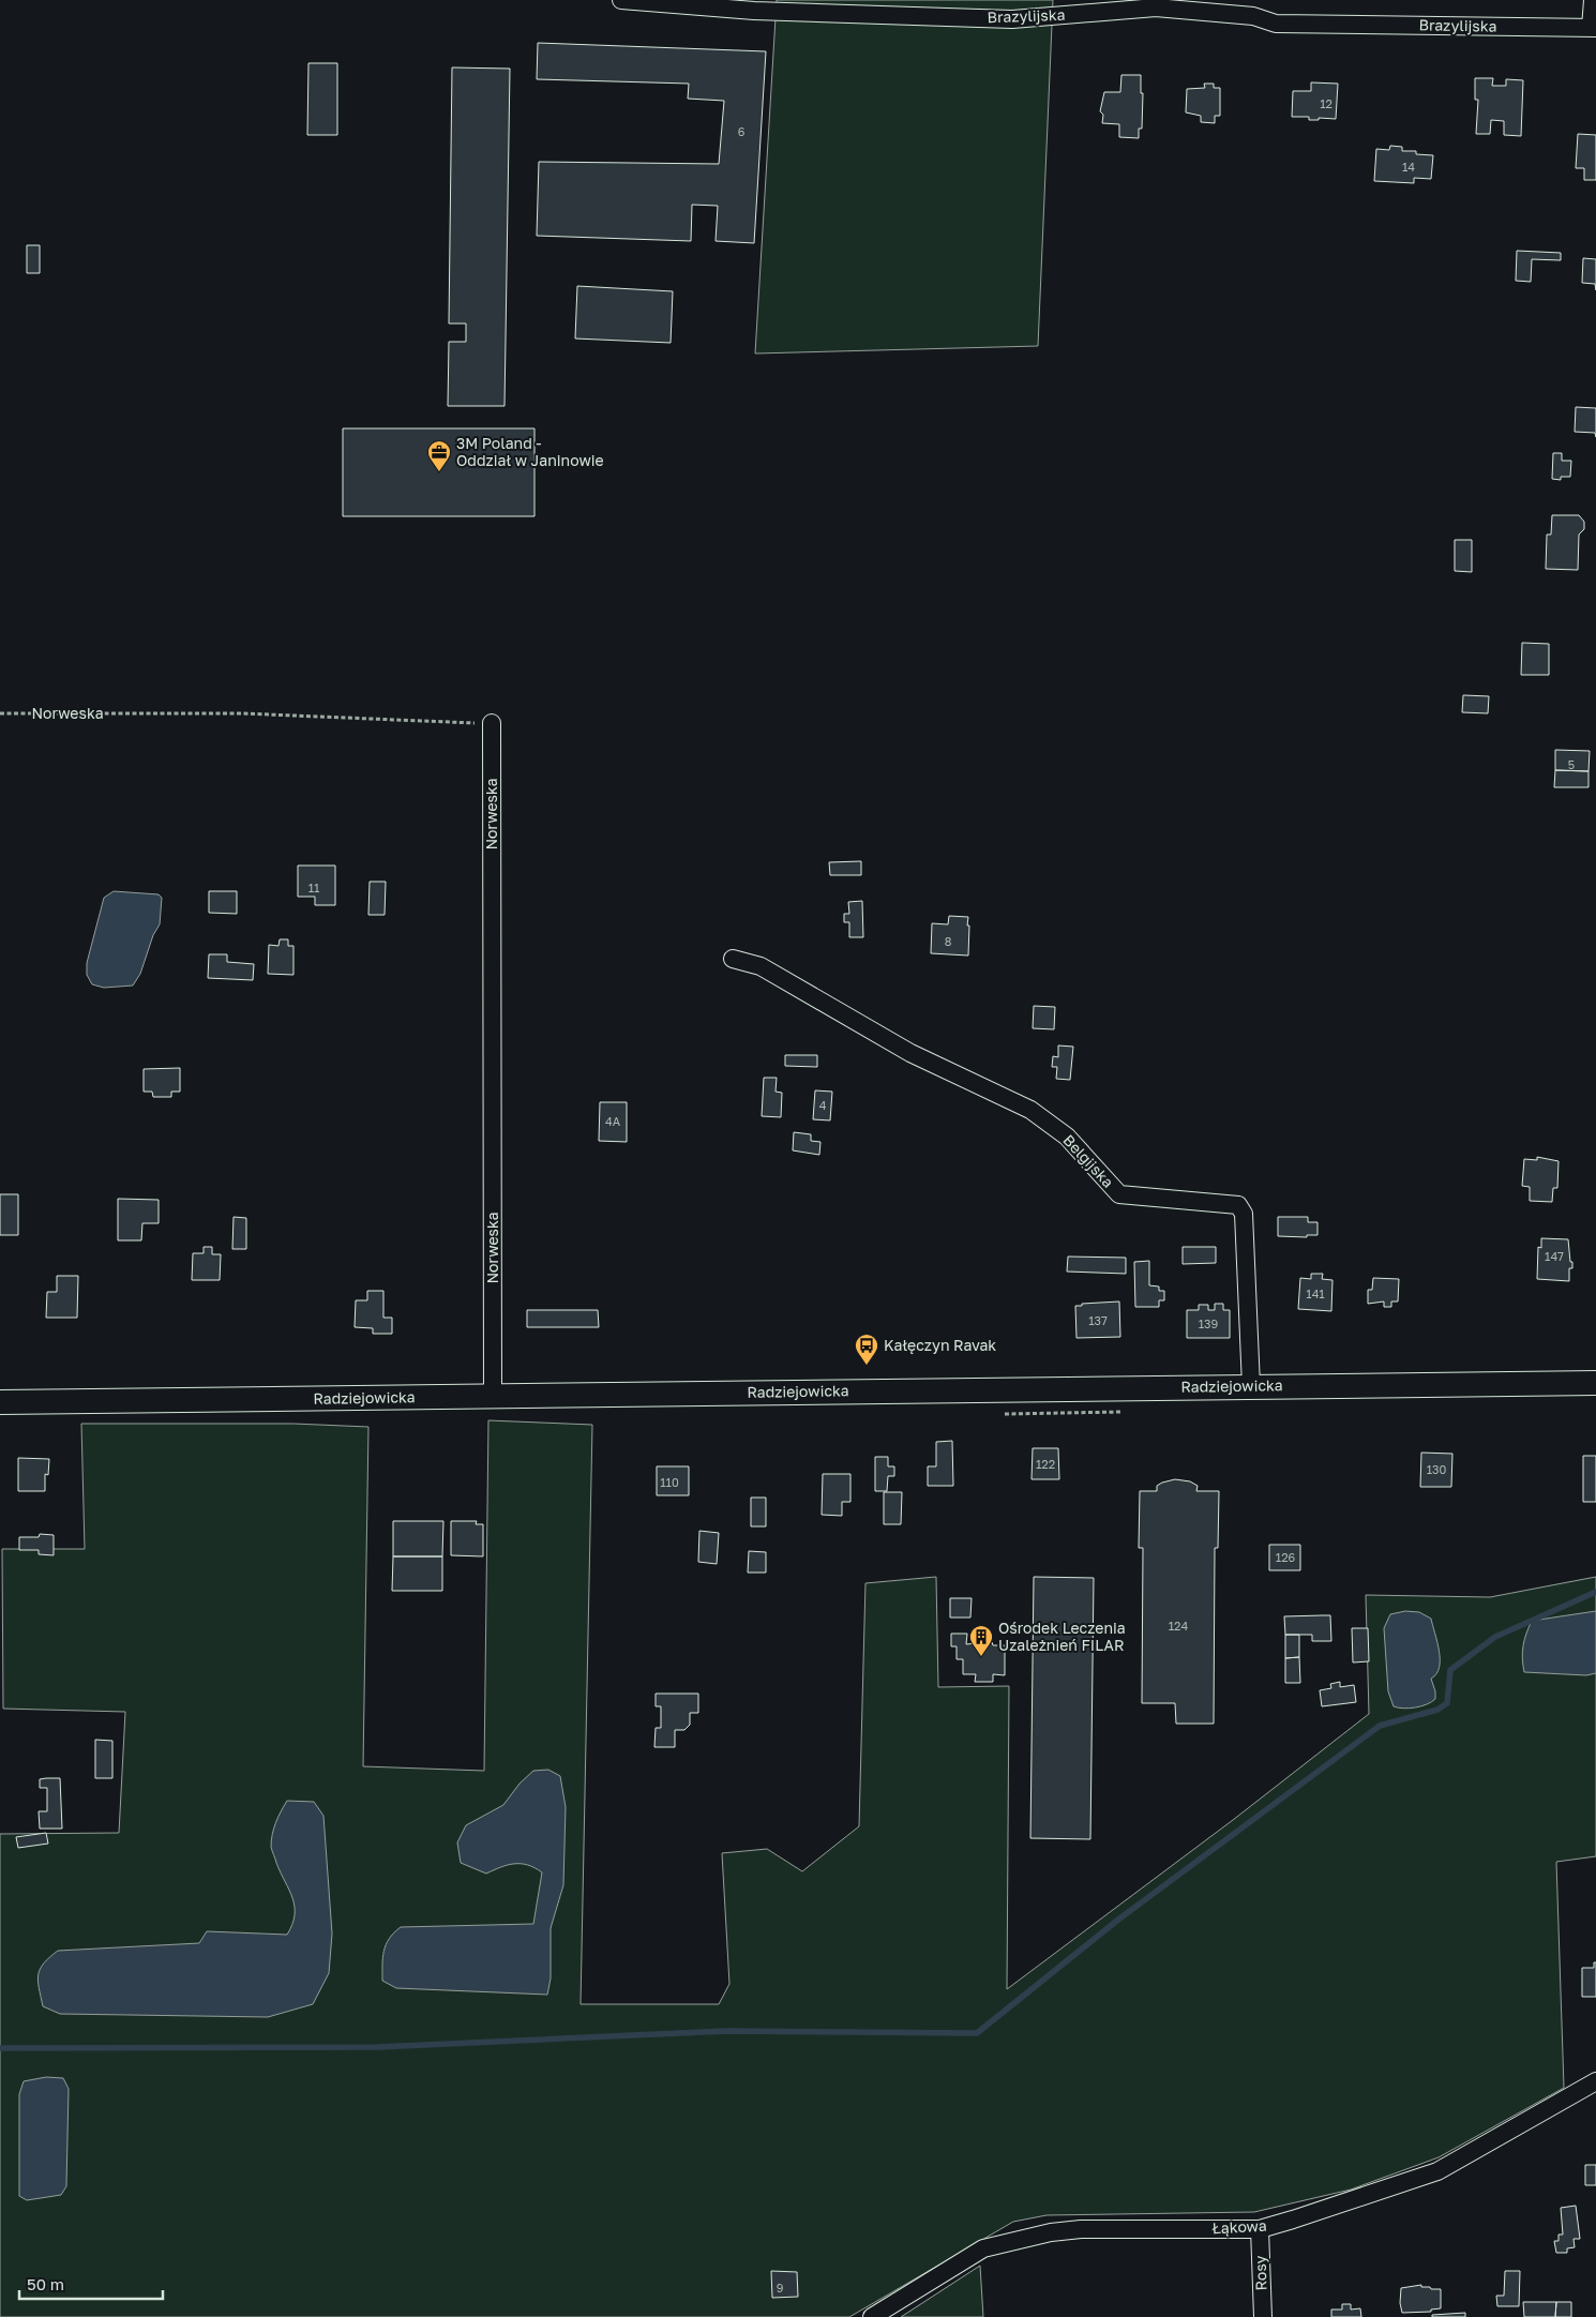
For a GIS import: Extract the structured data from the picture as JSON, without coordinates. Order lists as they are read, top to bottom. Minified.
{"streets":{"main road":["Radziejowicka"],"street":["Brazylijska","Norweska","Belgijska","Łąkowa","Rosy"]},"crossings":[["Norweska","Radziejowicka"],["Belgijska","Radziejowicka"],["Łąkowa","Rosy"]],"places":{"office":["3M Poland - Oddział w Janinowie"],"bus stop":["Kałęczyn Ravak"],"building":["Ośrodek Leczenia Uzależnień FILAR"]},"house_numbers":["12","6","14","5","11","8","4","4A","147","141","137","139","122","130","110","126","124","9"],"scale_bar":"50 m"}
